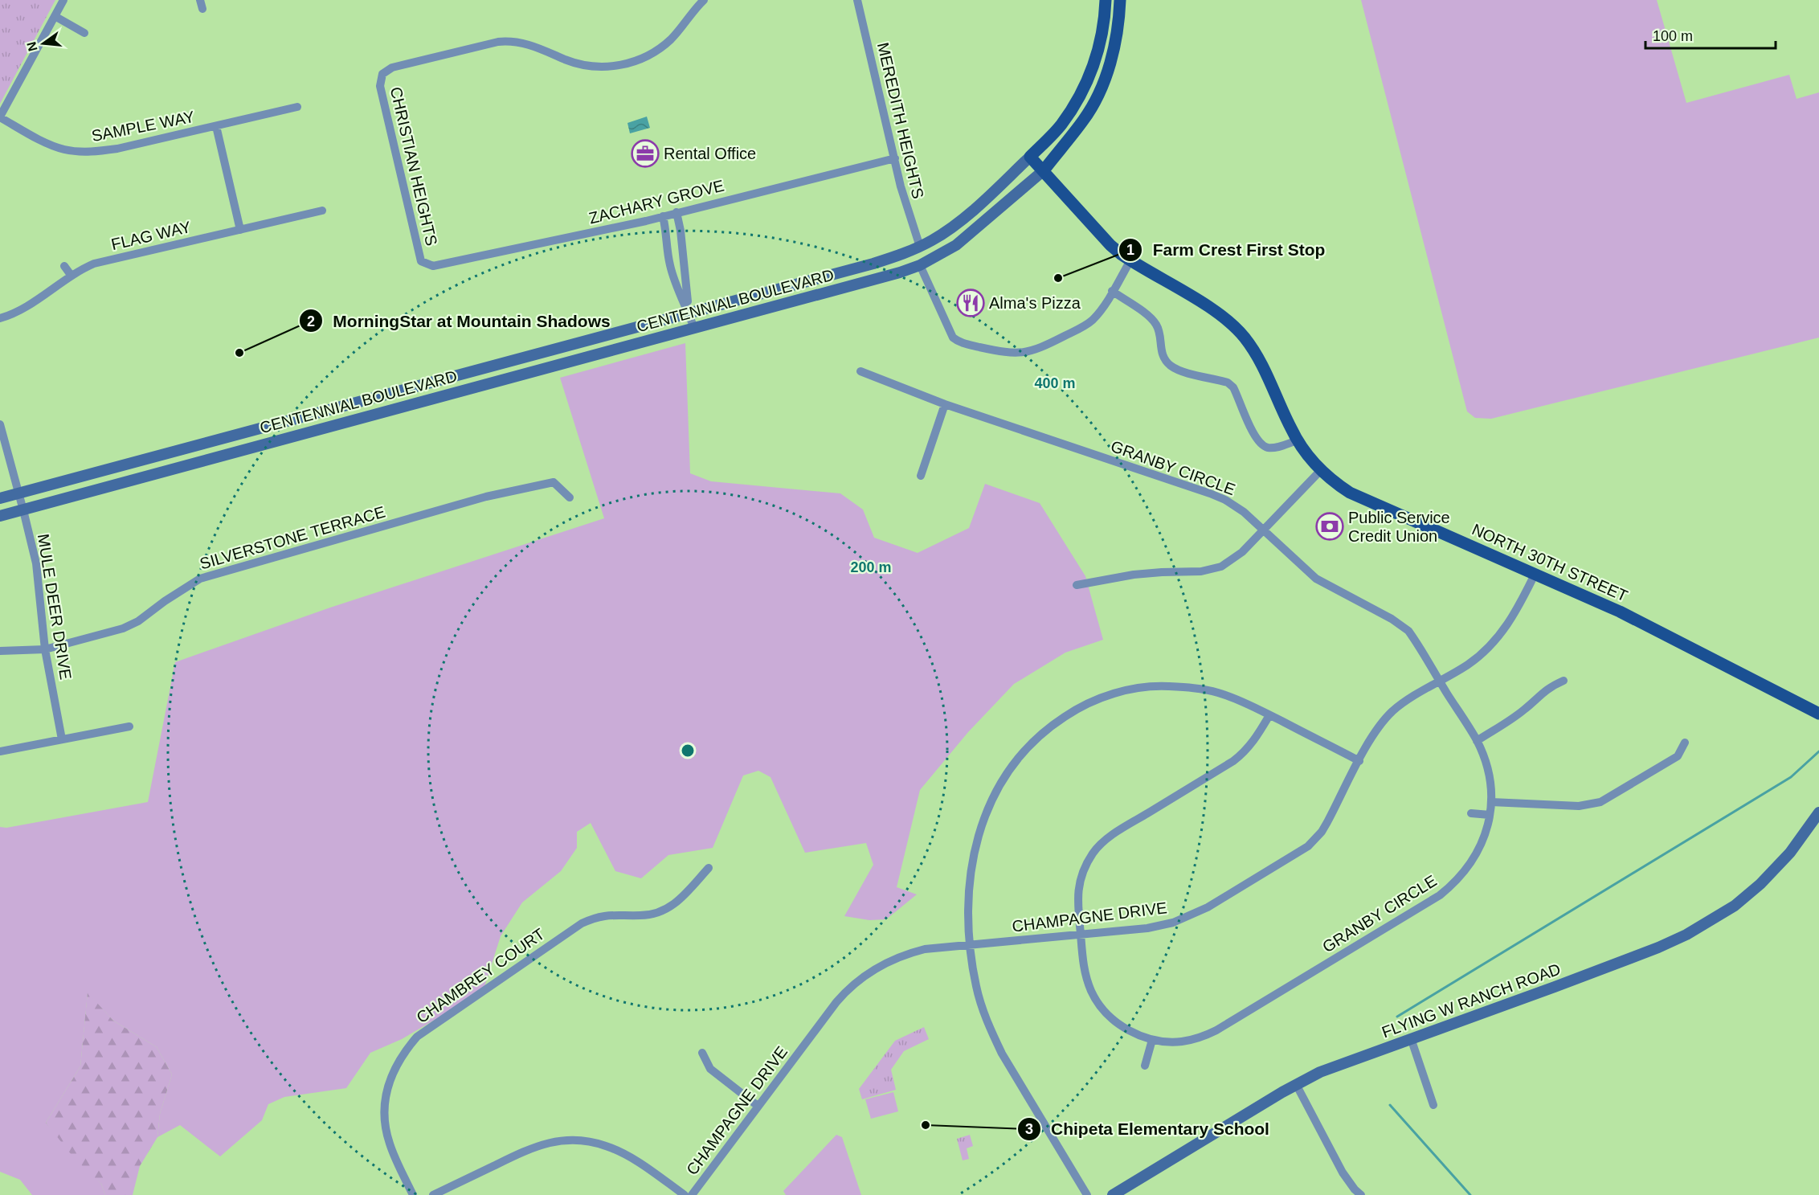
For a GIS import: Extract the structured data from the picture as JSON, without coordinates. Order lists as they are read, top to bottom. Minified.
{"streets":{"main road":["CENTENNIAL BOULEVARD","NORTH 30TH STREET","FLYING W RANCH ROAD"],"street":["MEREDITH HEIGHTS","SAMPLE WAY","CHRISTIAN HEIGHTS","ZACHARY GROVE","FLAG WAY","GRANBY CIRCLE","SILVERSTONE TERRACE","MULE DEER DRIVE","CHAMPAGNE DRIVE","CHAMBREY COURT"]},"crossings":[["MEREDITH HEIGHTS","ZACHARY GROVE"],["MEREDITH HEIGHTS","CENTENNIAL BOULEVARD"],["CHRISTIAN HEIGHTS","ZACHARY GROVE"],["CENTENNIAL BOULEVARD","NORTH 30TH STREET"],["CENTENNIAL BOULEVARD","MULE DEER DRIVE"],["GRANBY CIRCLE","CHAMPAGNE DRIVE"],["SILVERSTONE TERRACE","MULE DEER DRIVE"],["NORTH 30TH STREET","CHAMPAGNE DRIVE"]],"places":{"office":["Rental Office"],"other":["Farm Crest First Stop","MorningStar at Mountain Shadows","Chipeta Elementary School"],"restaurant":["Alma's Pizza"],"bank":["Public Service Credit Union"]},"scale_bar":"100 m","north":"left","rings":["400 m","200 m"]}
